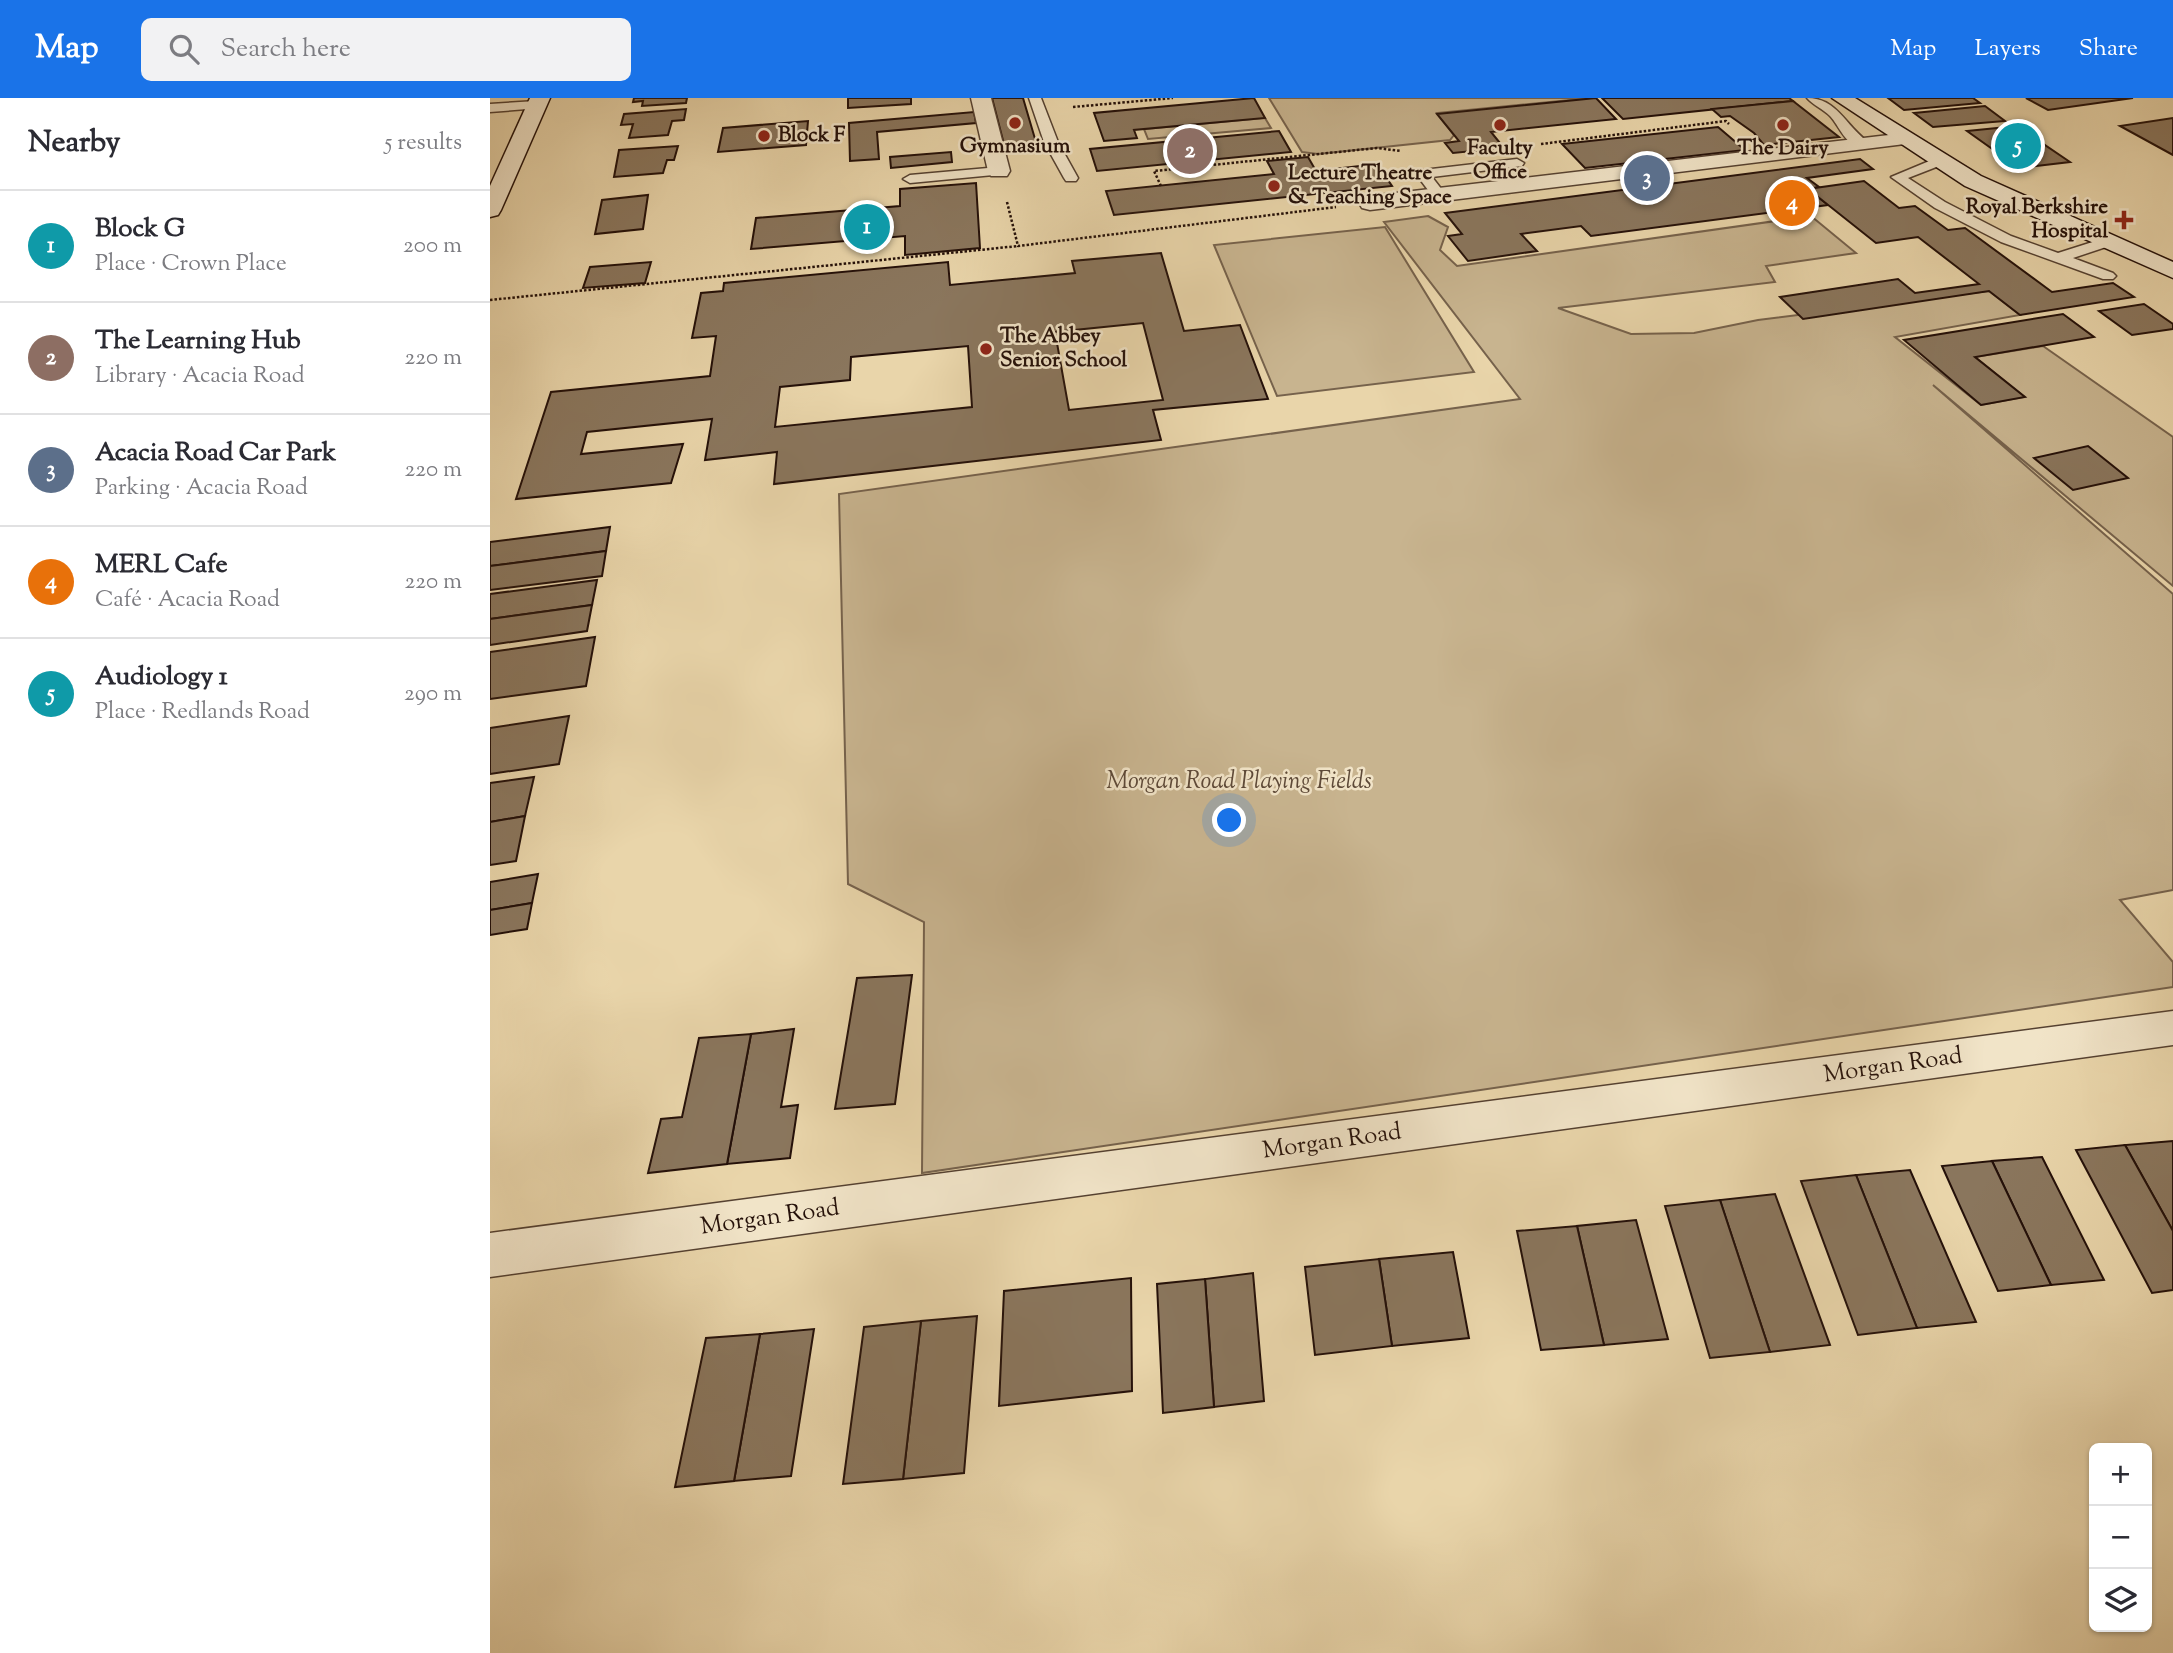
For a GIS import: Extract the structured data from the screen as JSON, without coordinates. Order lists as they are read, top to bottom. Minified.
{"streets":{"street":["Morgan Road"]},"parks":["Morgan Road Playing Fields"],"places":{"other":["Gymnasium","Faculty Office","The Dairy","Block F","Lecture Theatre & Teaching Space","The Abbey Senior School"],"health":["Royal Berkshire Hospital"]},"page":{"header":"Map","search":"Search here","nav":["Map","Layers","Share"],"heading":["Nearby","5 results"],"pins":["5","2","3","4","1"],"list":[{"mark":"1","name":"Block G","note":"Place · Crown Place","value":"200 m"},{"mark":"2","name":"The Learning Hub","note":"Library · Acacia Road","value":"220 m"},{"mark":"3","name":"Acacia Road Car Park","note":"Parking · Acacia Road","value":"220 m"},{"mark":"4","name":"MERL Cafe","note":"Café · Acacia Road","value":"220 m"},{"mark":"5","name":"Audiology 1","note":"Place · Redlands Road","value":"290 m"}],"map_buttons":["+","−"]}}
